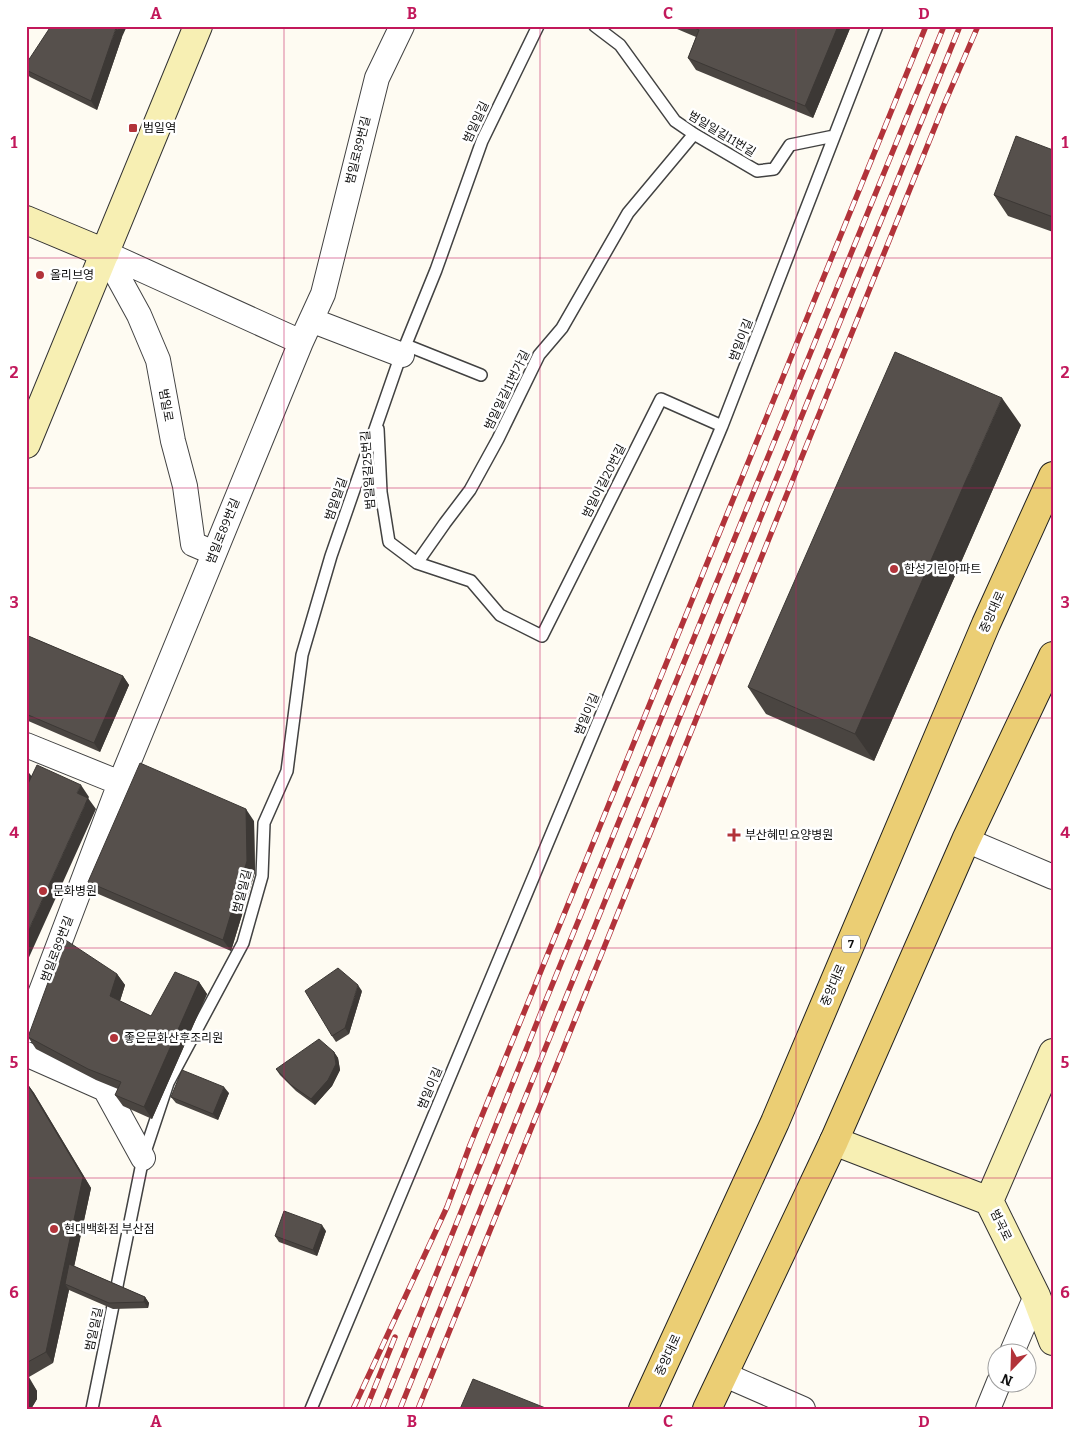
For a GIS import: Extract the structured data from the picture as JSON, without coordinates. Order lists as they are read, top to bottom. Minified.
{"streets":{"main road":["중앙대로","7"],"street":["범일로89번길","범일로","범곡로"],"lane":["범일일길","범일일길11번길","범일이길","범일일길11번가길","범일일길25번길","범일이길20번길"]},"crossings":[["범일일길","범일일길25번길"],["범일일길11번길","범일이길"],["범일일길11번길","범일일길11번가길"],["범일로89번길","범일로"],["범일이길","범일이길20번길"],["범일일길11번가길","범일일길25번길"],["범일일길25번길","범일이길20번길"]],"places":{"transit":["범일역"],"other":["올리브영","한성기린아파트","문화병원","좋은문화산후조리원","현대백화점 부산점"],"health":["부산혜민요양병원"]},"north":"bottom left","grid":{"columns":["A","B","C","D"],"rows":["1","2","3","4","5","6"]}}
